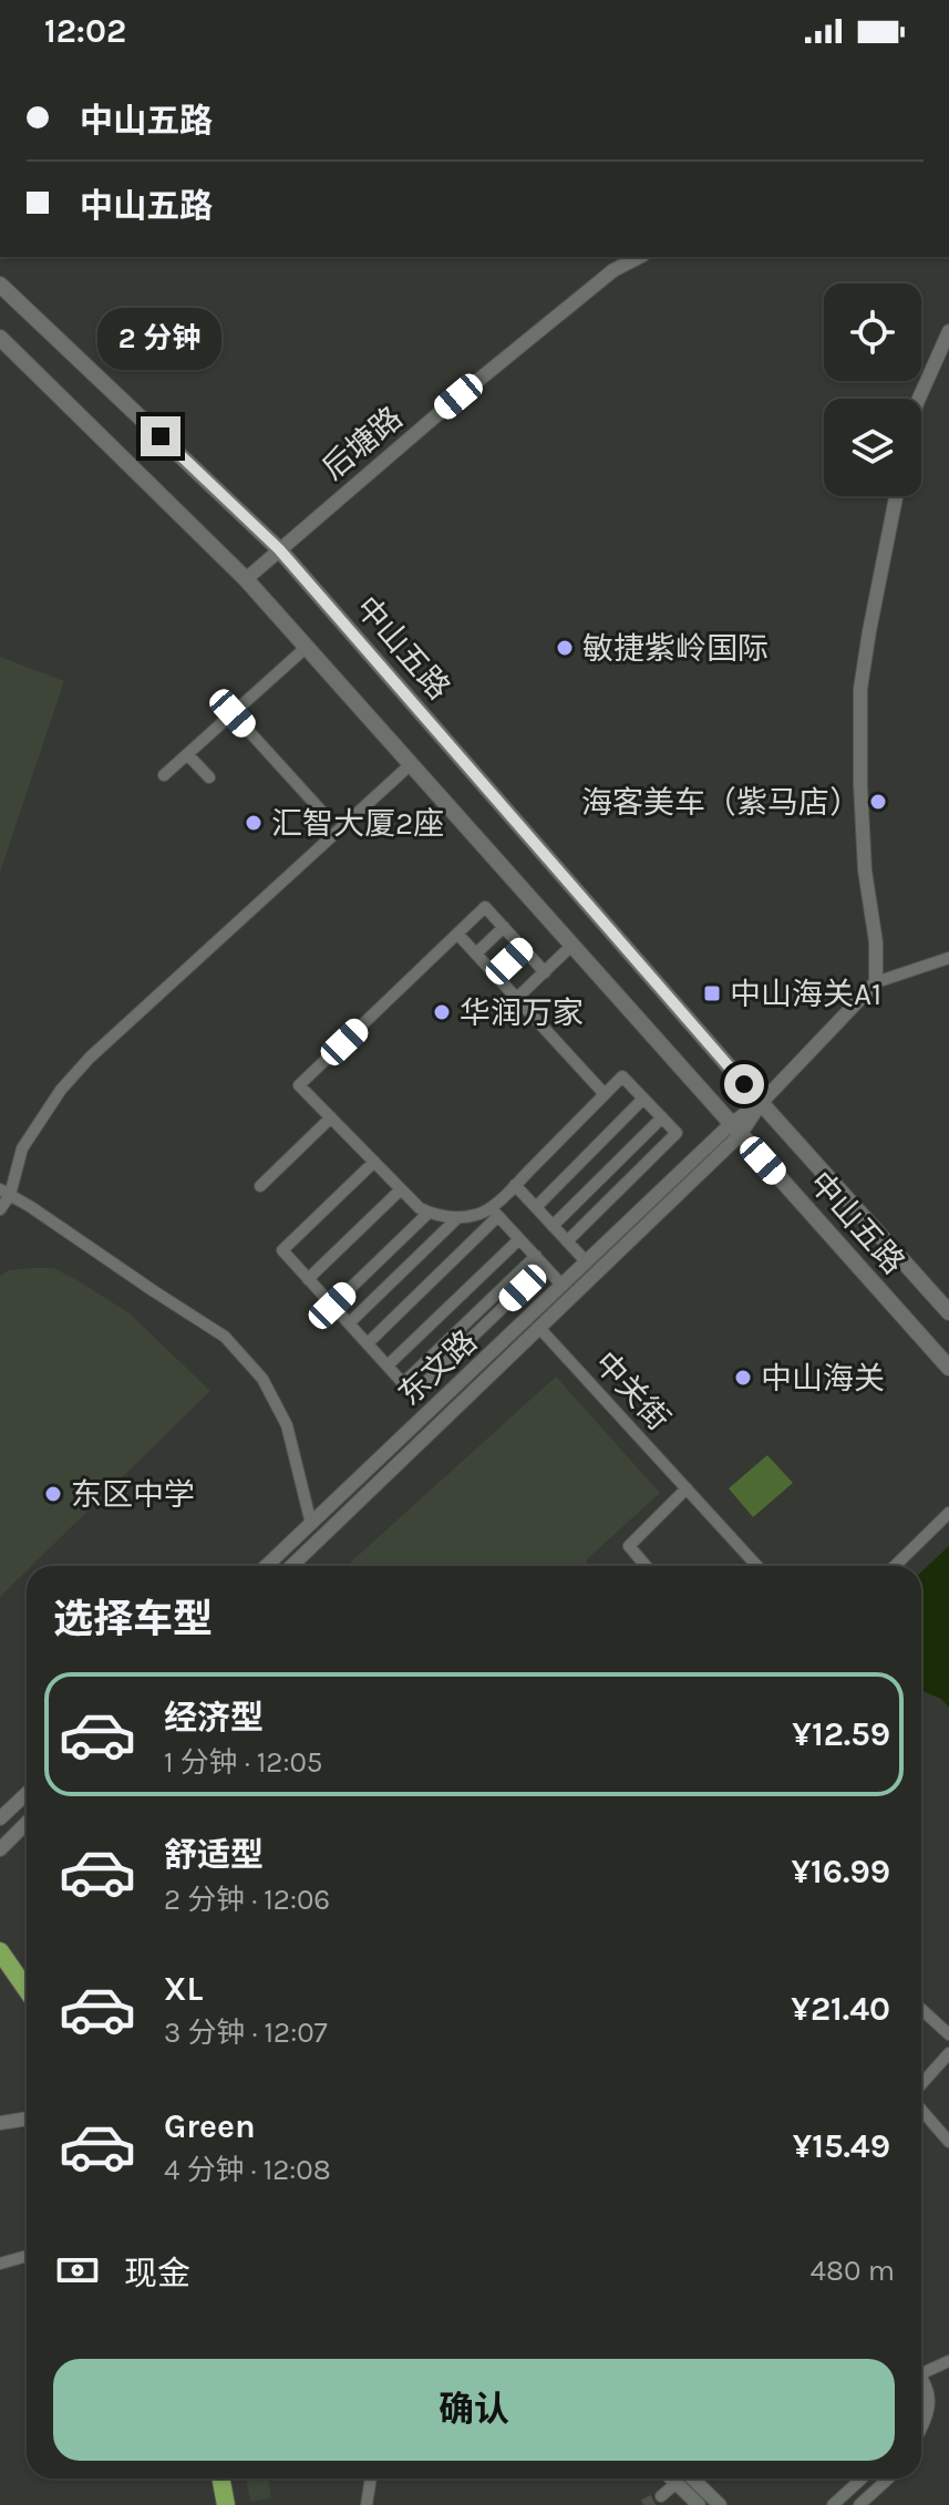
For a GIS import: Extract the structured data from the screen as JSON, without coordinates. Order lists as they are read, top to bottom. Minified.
{"streets":{"main road":["中山五路"],"street":["后塘路","东文路","中关街"]},"crossings":[["后塘路","中山五路"],["中山五路","东文路"],["东文路","中关街"]],"places":{"other":["敏捷紫岭国际","海客美车（紫马店）","汇智大厦2座","华润万家","中山海关","东区中学"],"transit":["中山海关A1"]},"page":{"status":"12:02","banner":["中山五路","中山五路"],"bubble":"2 分钟","heading":"选择车型","list":[{"name":"经济型","note":"1 分钟 · 12:05","value":"¥12.59"},{"name":"舒适型","note":"2 分钟 · 12:06","value":"¥16.99"},{"name":"XL","note":"3 分钟 · 12:07","value":"¥21.40"},{"name":"Green","note":"4 分钟 · 12:08","value":"¥15.49"}],"pay":["现金","480 m"],"buttons":"确认"}}
